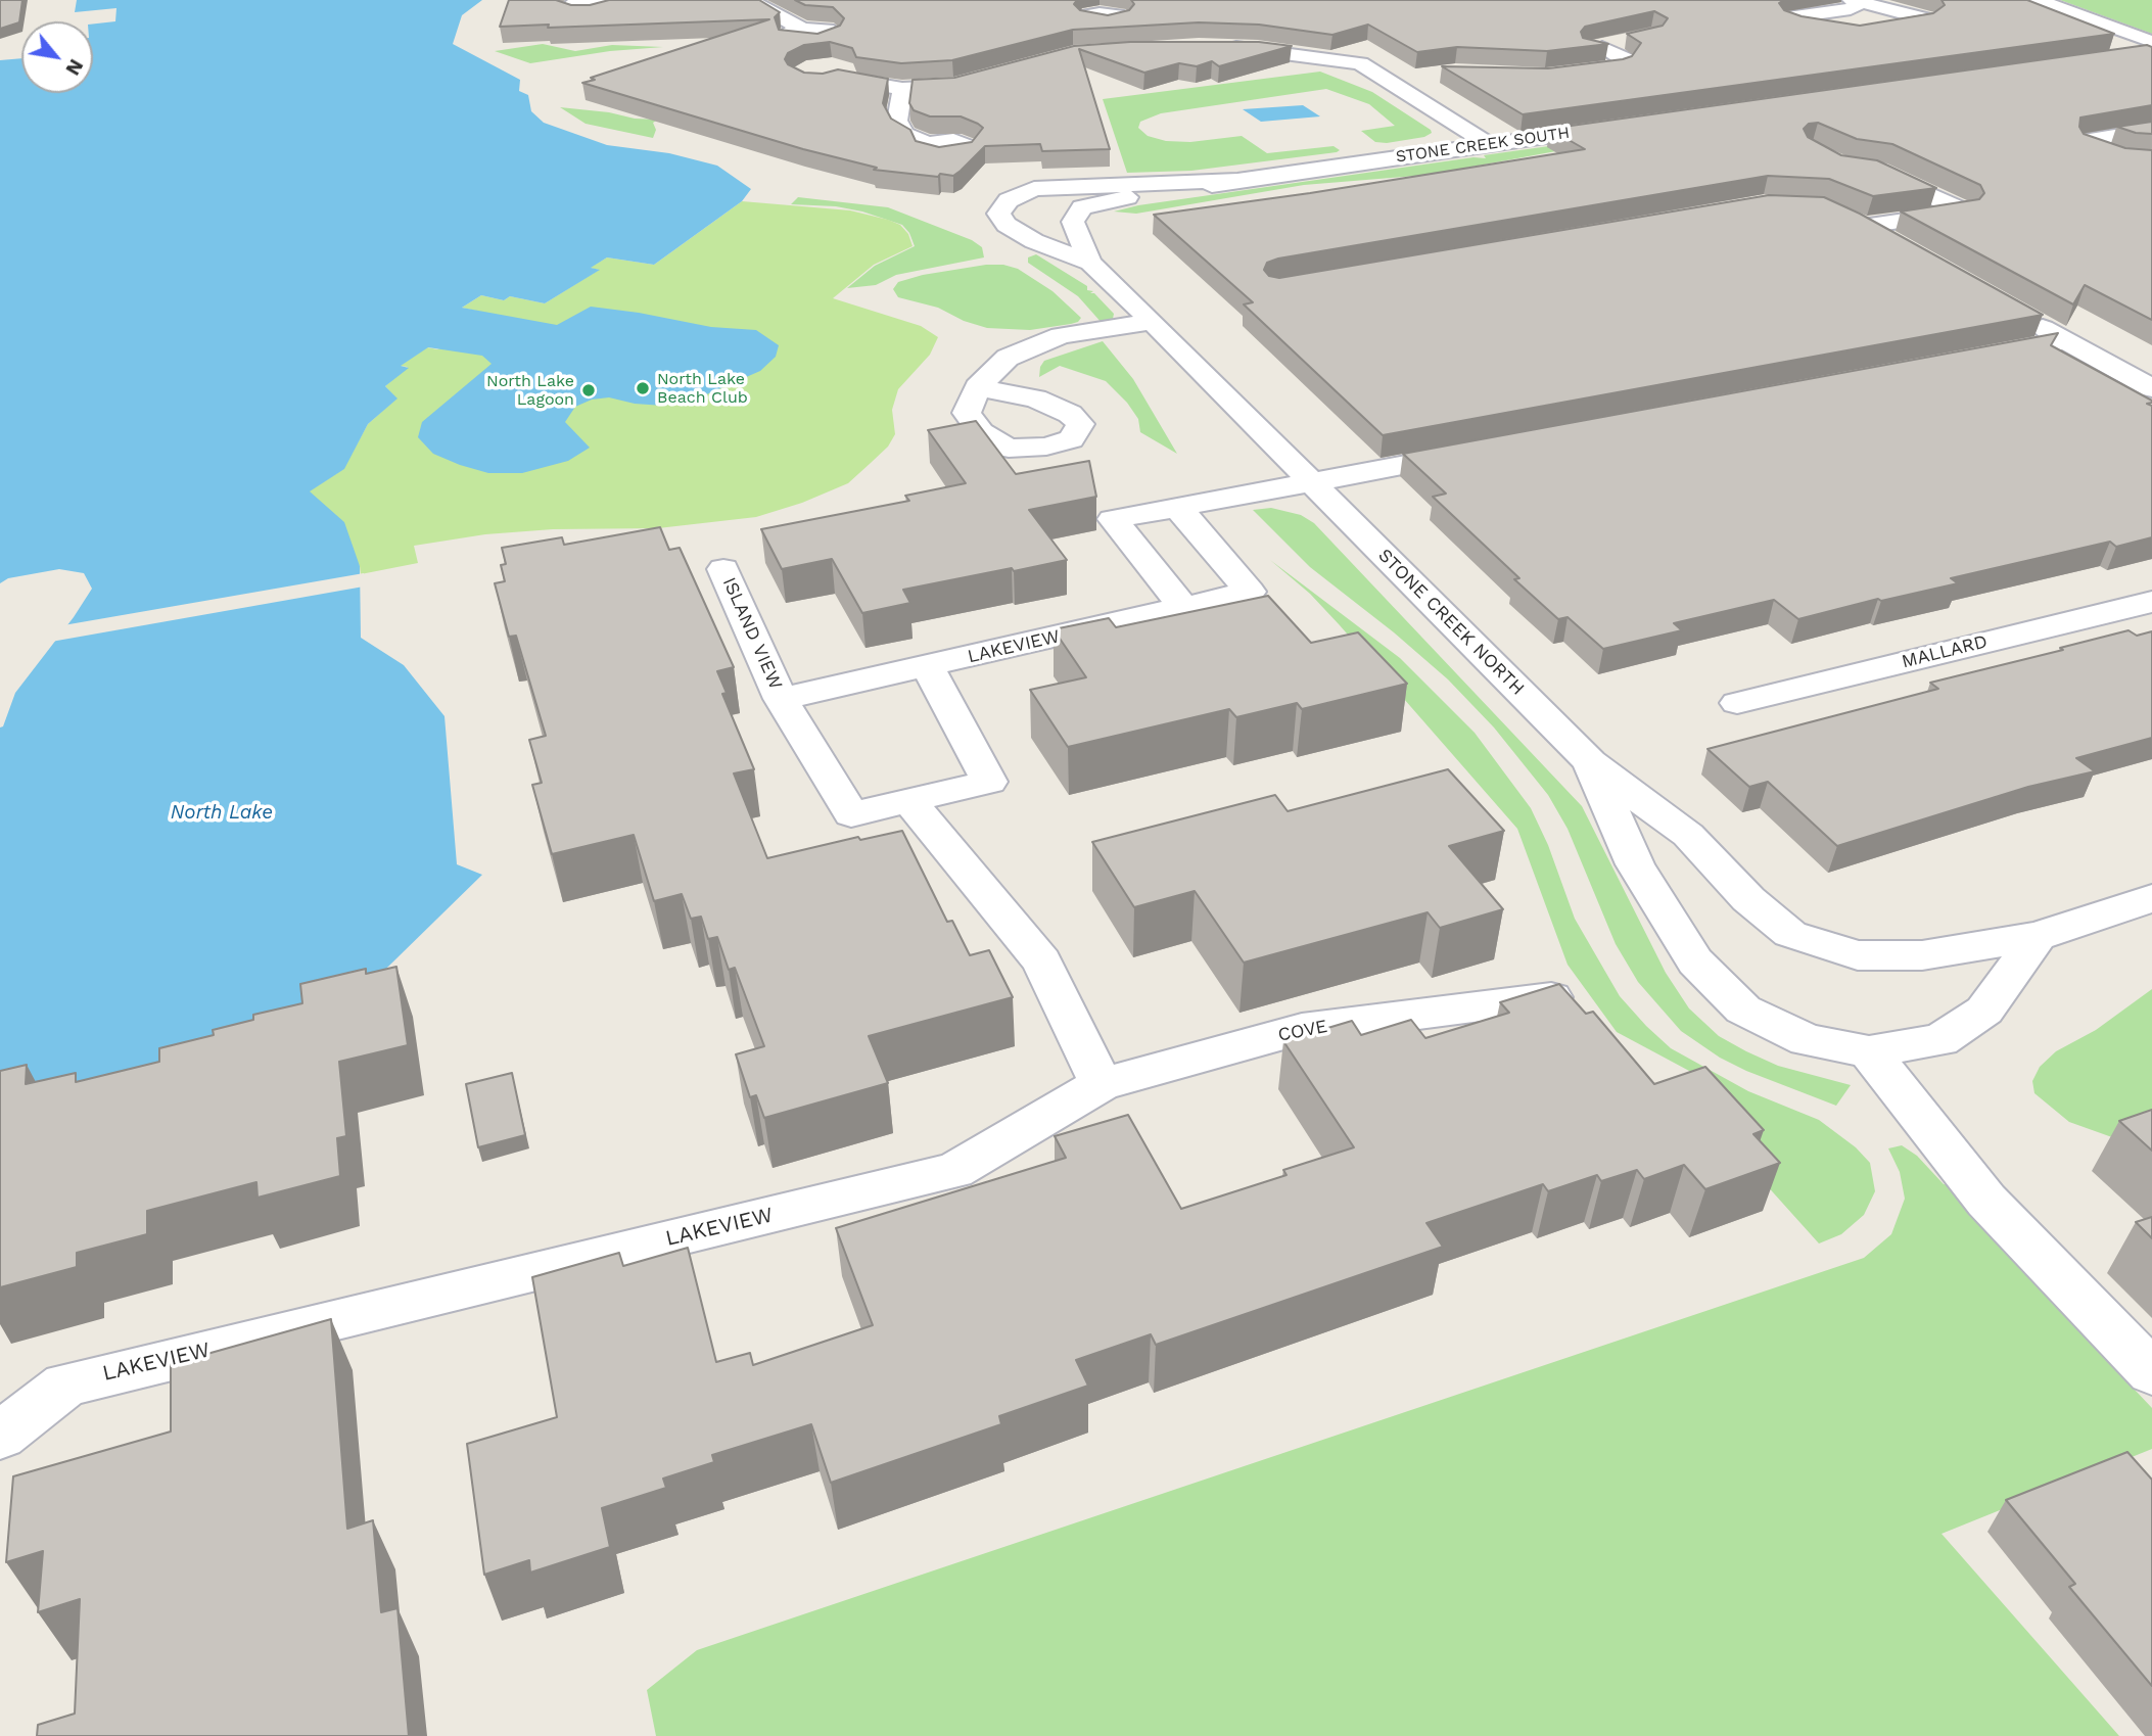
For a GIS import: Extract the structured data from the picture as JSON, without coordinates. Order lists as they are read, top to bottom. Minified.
{"streets":{"street":["STONE CREEK SOUTH","STONE CREEK NORTH","ISLAND VIEW","LAKEVIEW","MALLARD","COVE"]},"crossings":[["STONE CREEK SOUTH","STONE CREEK NORTH"],["ISLAND VIEW","LAKEVIEW"],["LAKEVIEW","COVE"]],"water":["North Lake"],"places":["North Lake Beach Club","North Lake Lagoon"],"north":"bottom right"}
